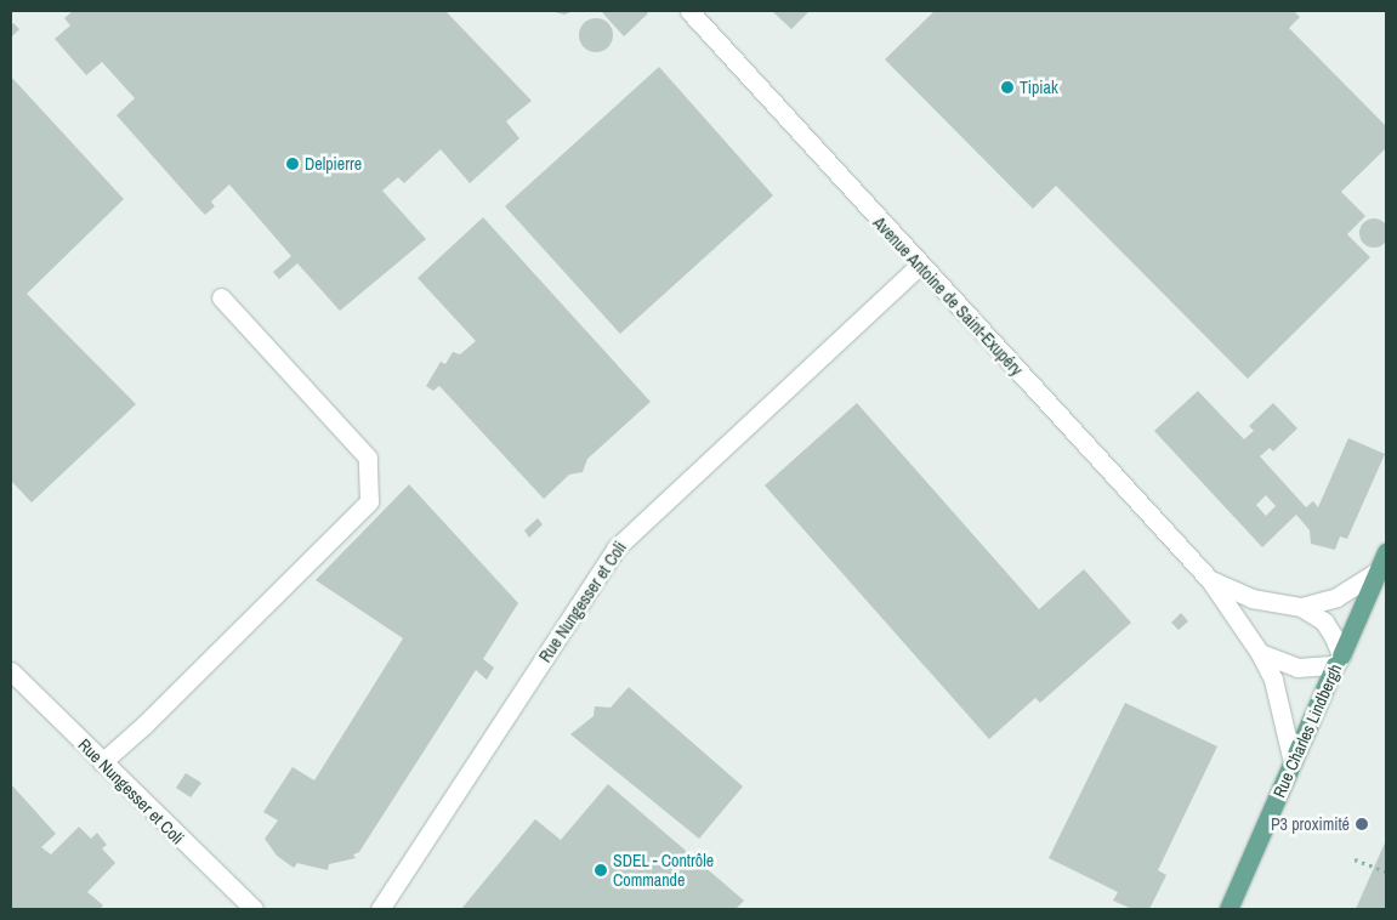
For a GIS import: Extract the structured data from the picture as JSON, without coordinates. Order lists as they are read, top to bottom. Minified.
{"streets":{"main road":["Rue Charles Lindbergh"],"street":["Avenue Antoine de Saint-Exupéry","Rue Nungesser et Coli"]},"crossings":[["Avenue Antoine de Saint-Exupéry","Rue Nungesser et Coli"],["Avenue Antoine de Saint-Exupéry","Rue Charles Lindbergh"]],"places":["Tipiak","Delpierre","P3 proximité","SDEL - Contrôle Commande"]}
